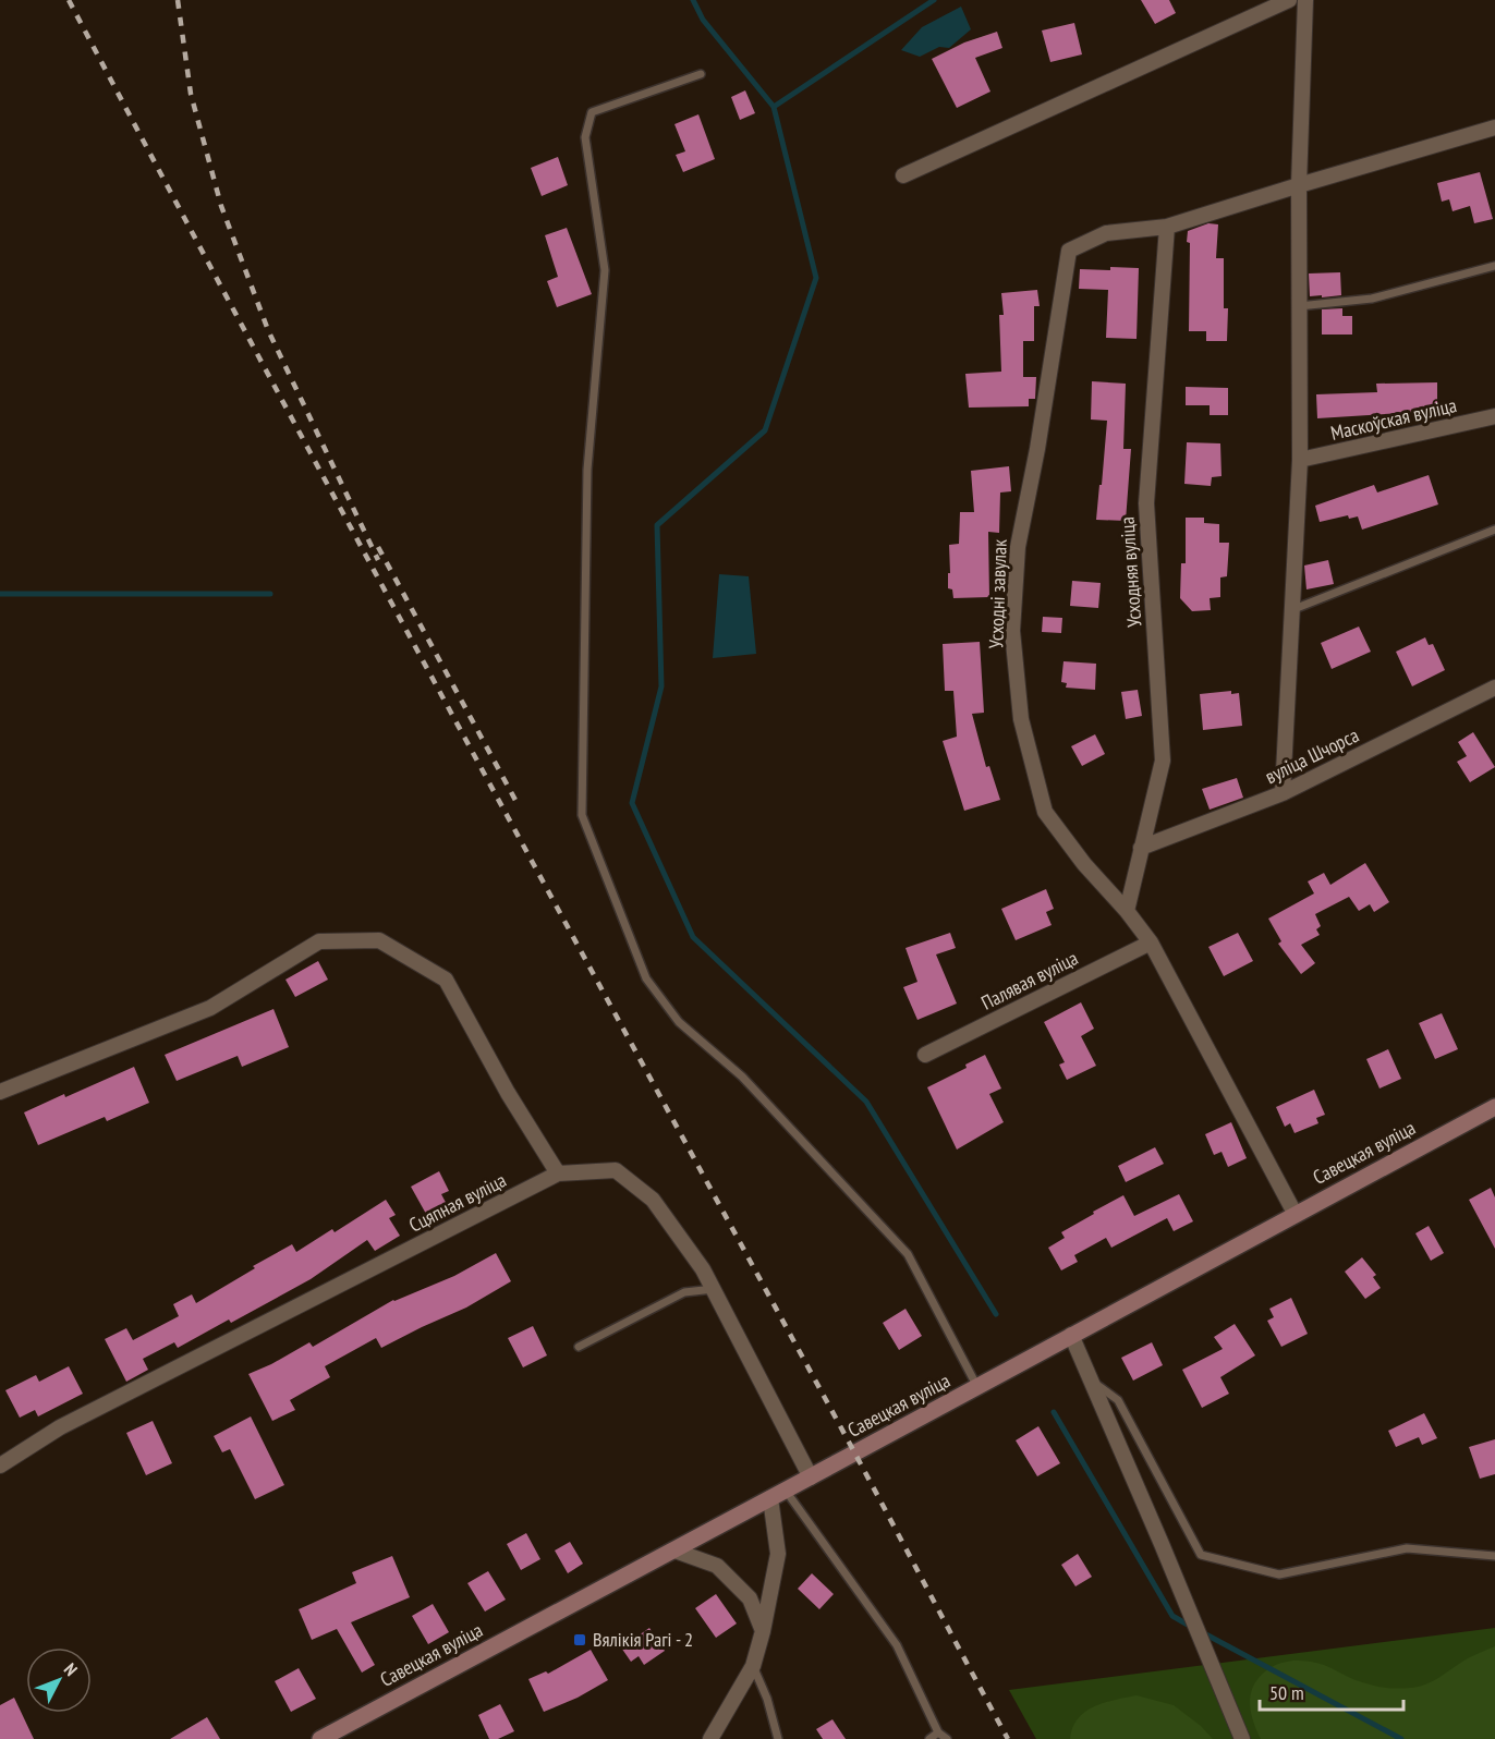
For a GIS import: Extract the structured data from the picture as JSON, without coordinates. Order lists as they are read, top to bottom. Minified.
{"streets":{"main road":["Савецкая вуліца"],"street":["Маскоўская вуліца","Усходняя вуліца","Усходні завулак","вуліца Шчорса","Палявая вуліца","Сцяпная вуліца"]},"crossings":[["Усходняя вуліца","Усходні завулак"],["Усходняя вуліца","вуліца Шчорса"],["Усходні завулак","Палявая вуліца"],["Усходні завулак","Савецкая вуліца"],["Савецкая вуліца","Сцяпная вуліца"]],"places":{"transit":["Вялікія Рагі - 2"]},"scale_bar":"50 m","north":"top right"}
